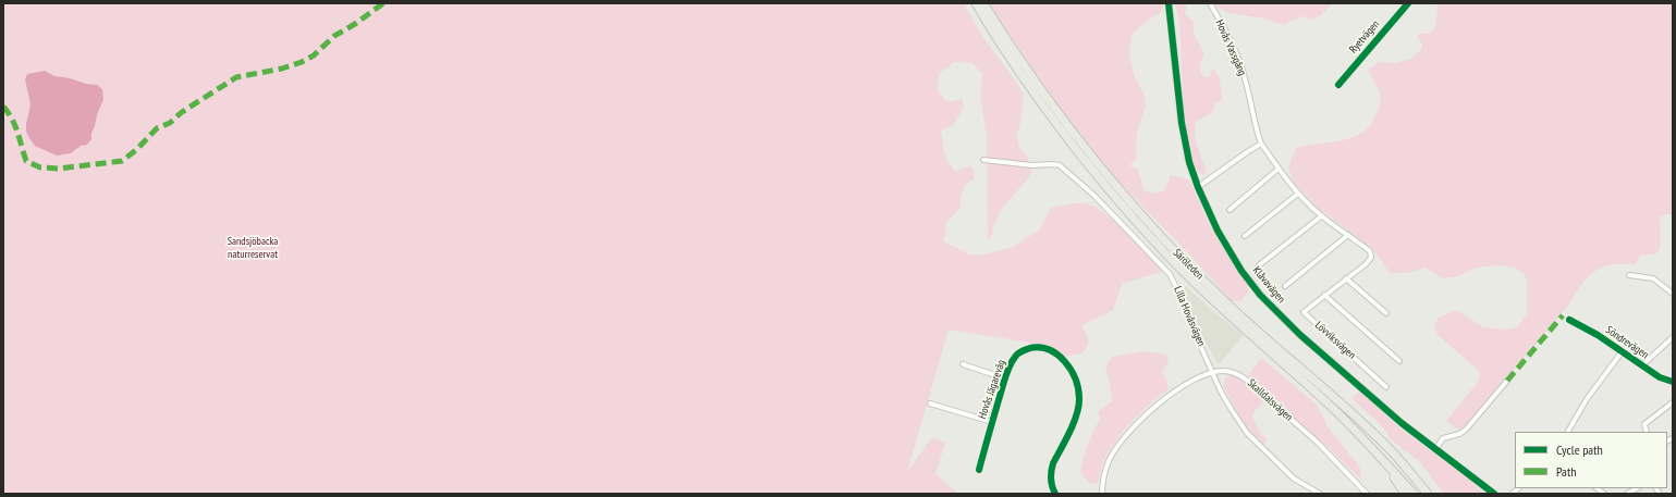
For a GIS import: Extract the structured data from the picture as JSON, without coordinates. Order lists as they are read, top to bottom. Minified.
{"streets":{"main road":["Säröleden"],"street":["Ryetvägen","Hovås Vassgång","Klåvavägen","Lilla Hovåsvägen","Lövviksvägen","Söndrevägen","Hovås Jägareväg","Skalldalsvägen"]},"crossings":[["Hovås Vassgång","Lövviksvägen"],["Lilla Hovåsvägen","Skalldalsvägen"]],"parks":["Sandsjöbacka naturreservat"],"legend":["Cycle path","Path"]}
